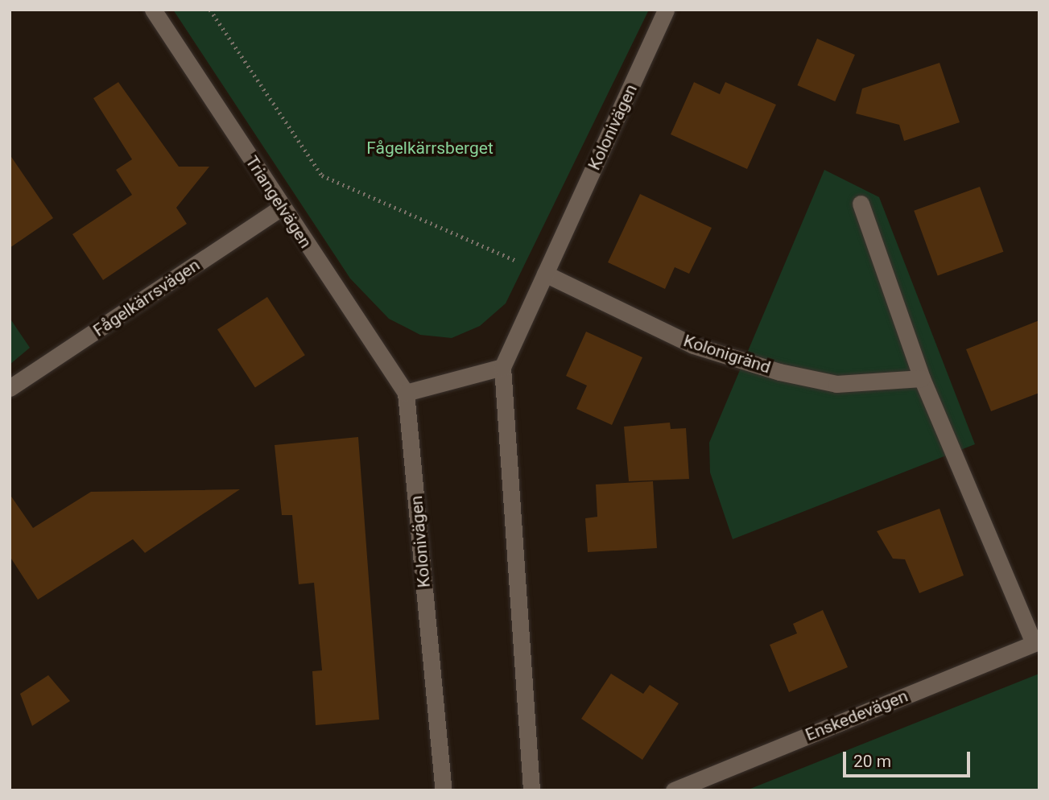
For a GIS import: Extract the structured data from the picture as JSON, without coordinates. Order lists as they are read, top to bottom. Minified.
{"streets":{"street":["Kolonivägen","Triangelvägen","Fågelkärrsvägen","Kolonigränd","Enskedevägen"]},"crossings":[["Kolonivägen","Triangelvägen"],["Kolonivägen","Kolonigränd"],["Triangelvägen","Fågelkärrsvägen"]],"parks":["Fågelkärrsberget"],"scale_bar":"20 m"}
